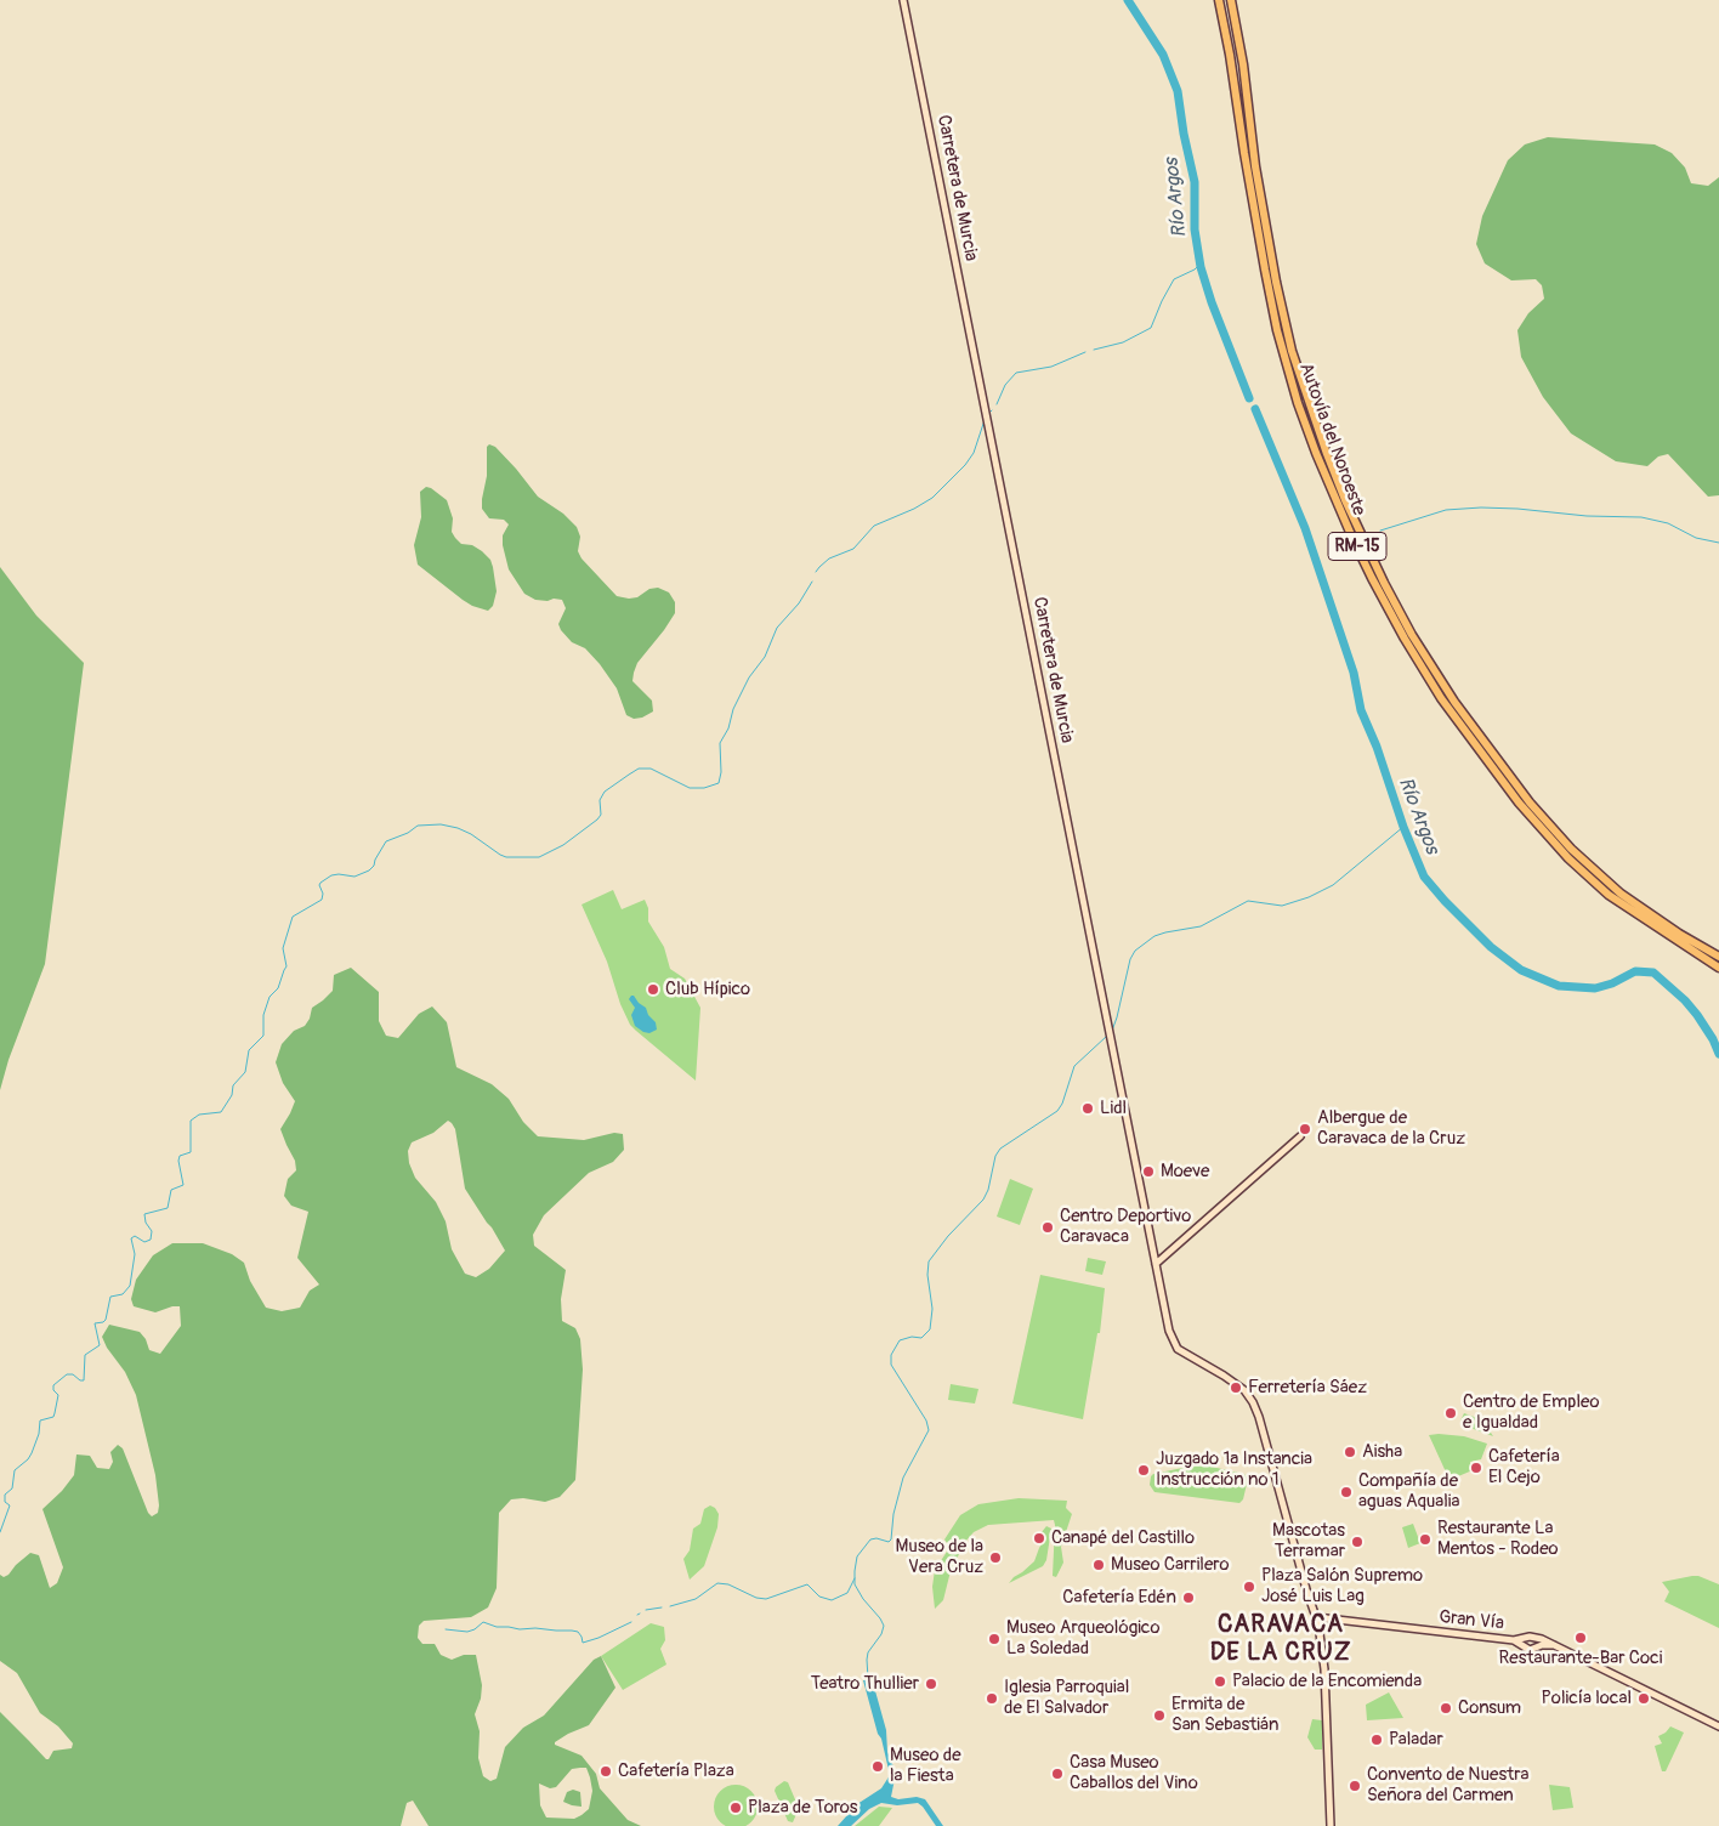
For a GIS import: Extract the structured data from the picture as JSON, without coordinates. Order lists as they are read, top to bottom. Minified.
{"streets":{"highway":["Autovía del Noroeste","RM-15"],"main road":["Carretera de Murcia","Gran Vía"]},"crossings":[["Carretera de Murcia","Gran Vía"]],"districts":["CARAVACA DE LA CRUZ"],"water":["Río Argos"],"places":["Club Hípico","Lidl","Albergue de Caravaca de la Cruz","Moeve","Centro Deportivo Caravaca","Ferretería Sáez","Centro de Empleo e Igualdad","Aisha","Cafetería El Cejo","Juzgado 1ª Instancia Instrucción nº 1","Compañía de aguas Aqualia","Canapé del Castillo","Restaurante La Mentos - Rodeo","Mascotas Terramar","Museo de la Vera Cruz","Museo Carrilero","Plaza Salón Supremo José Luis Lag","Cafetería Edén","Restaurante-Bar Coci","Museo Arqueológico La Soledad","Palacio de la Encomienda","Teatro Thullier","Iglesia Parroquial de El Salvador","Policía local","Consum","Ermita de San Sebastián","Paladar","Museo de la Fiesta","Cafetería Plaza","Casa Museo Caballos del Vino","Convento de Nuestra Señora del Carmen","Plaza de Toros"]}
